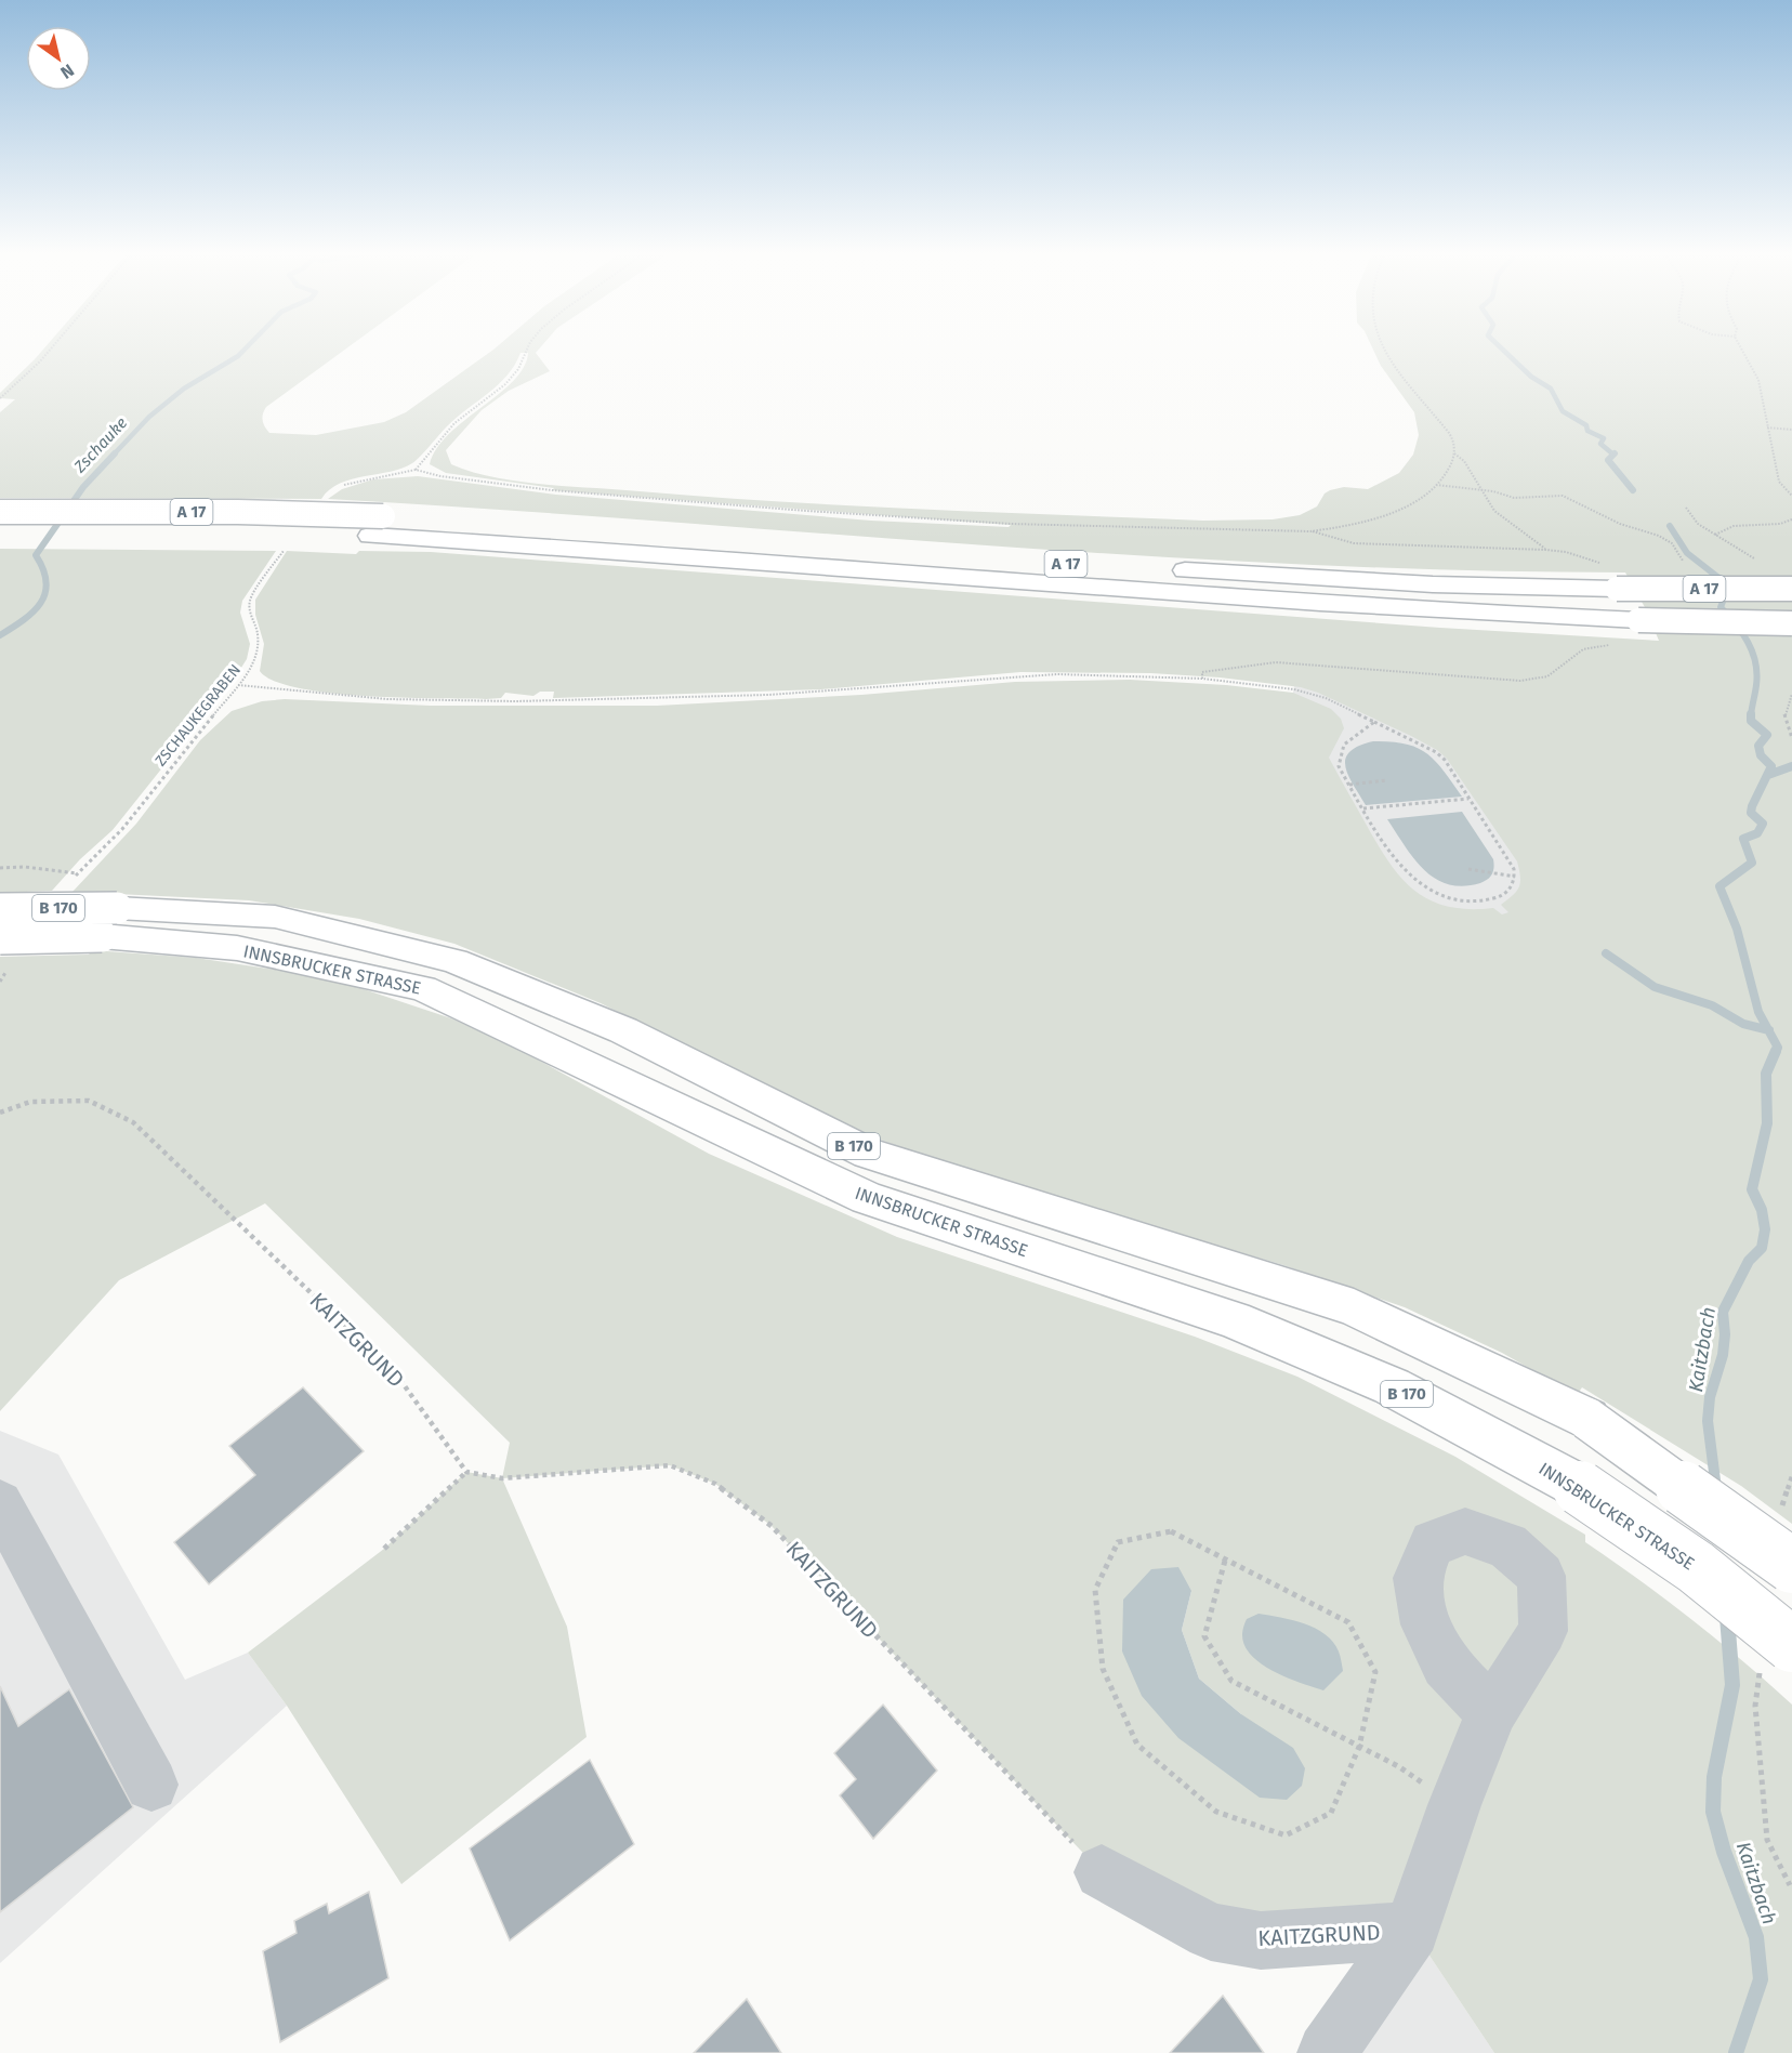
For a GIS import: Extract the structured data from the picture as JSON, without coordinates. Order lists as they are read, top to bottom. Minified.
{"streets":{"main road":["A 17","B 170","INNSBRUCKER STRASSE"],"street":["KAITZGRUND"],"path":["ZSCHAUKEGRABEN"]},"water":["Zschauke","Kaitzbach"],"north":"bottom right"}
